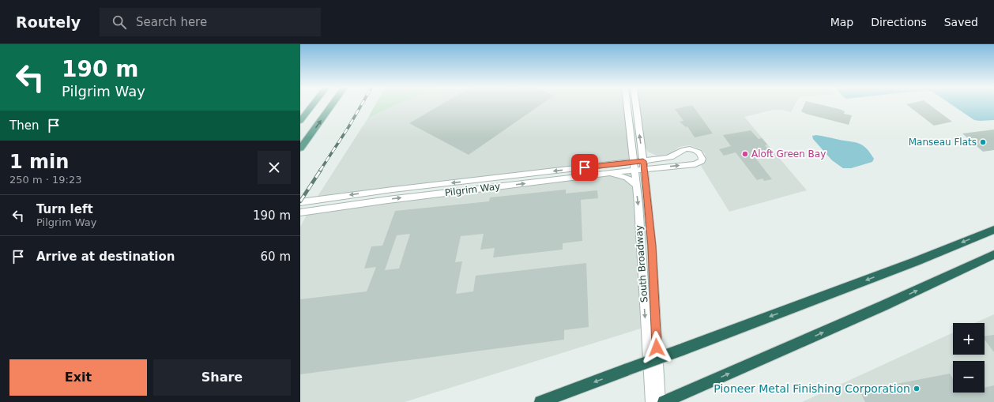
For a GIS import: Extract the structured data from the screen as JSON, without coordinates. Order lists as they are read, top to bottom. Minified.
{"streets":{"street":["Pilgrim Way","South Broadway"]},"crossings":[["Pilgrim Way","South Broadway"]],"places":["Manseau Flats","Aloft Green Bay","Pioneer Metal Finishing Corporation"],"page":{"header":"Routely","search":"Search here","nav":["Map","Directions","Saved"],"turn":["190 m","Pilgrim Way"],"then":"Then","heading":["1 min","250 m · 19:23"],"list":[{"name":"Turn left","note":"Pilgrim Way","value":"190 m"},{"name":"Arrive at destination","value":"60 m"}],"map_buttons":["+","−"],"buttons":["Exit","Share"]}}
